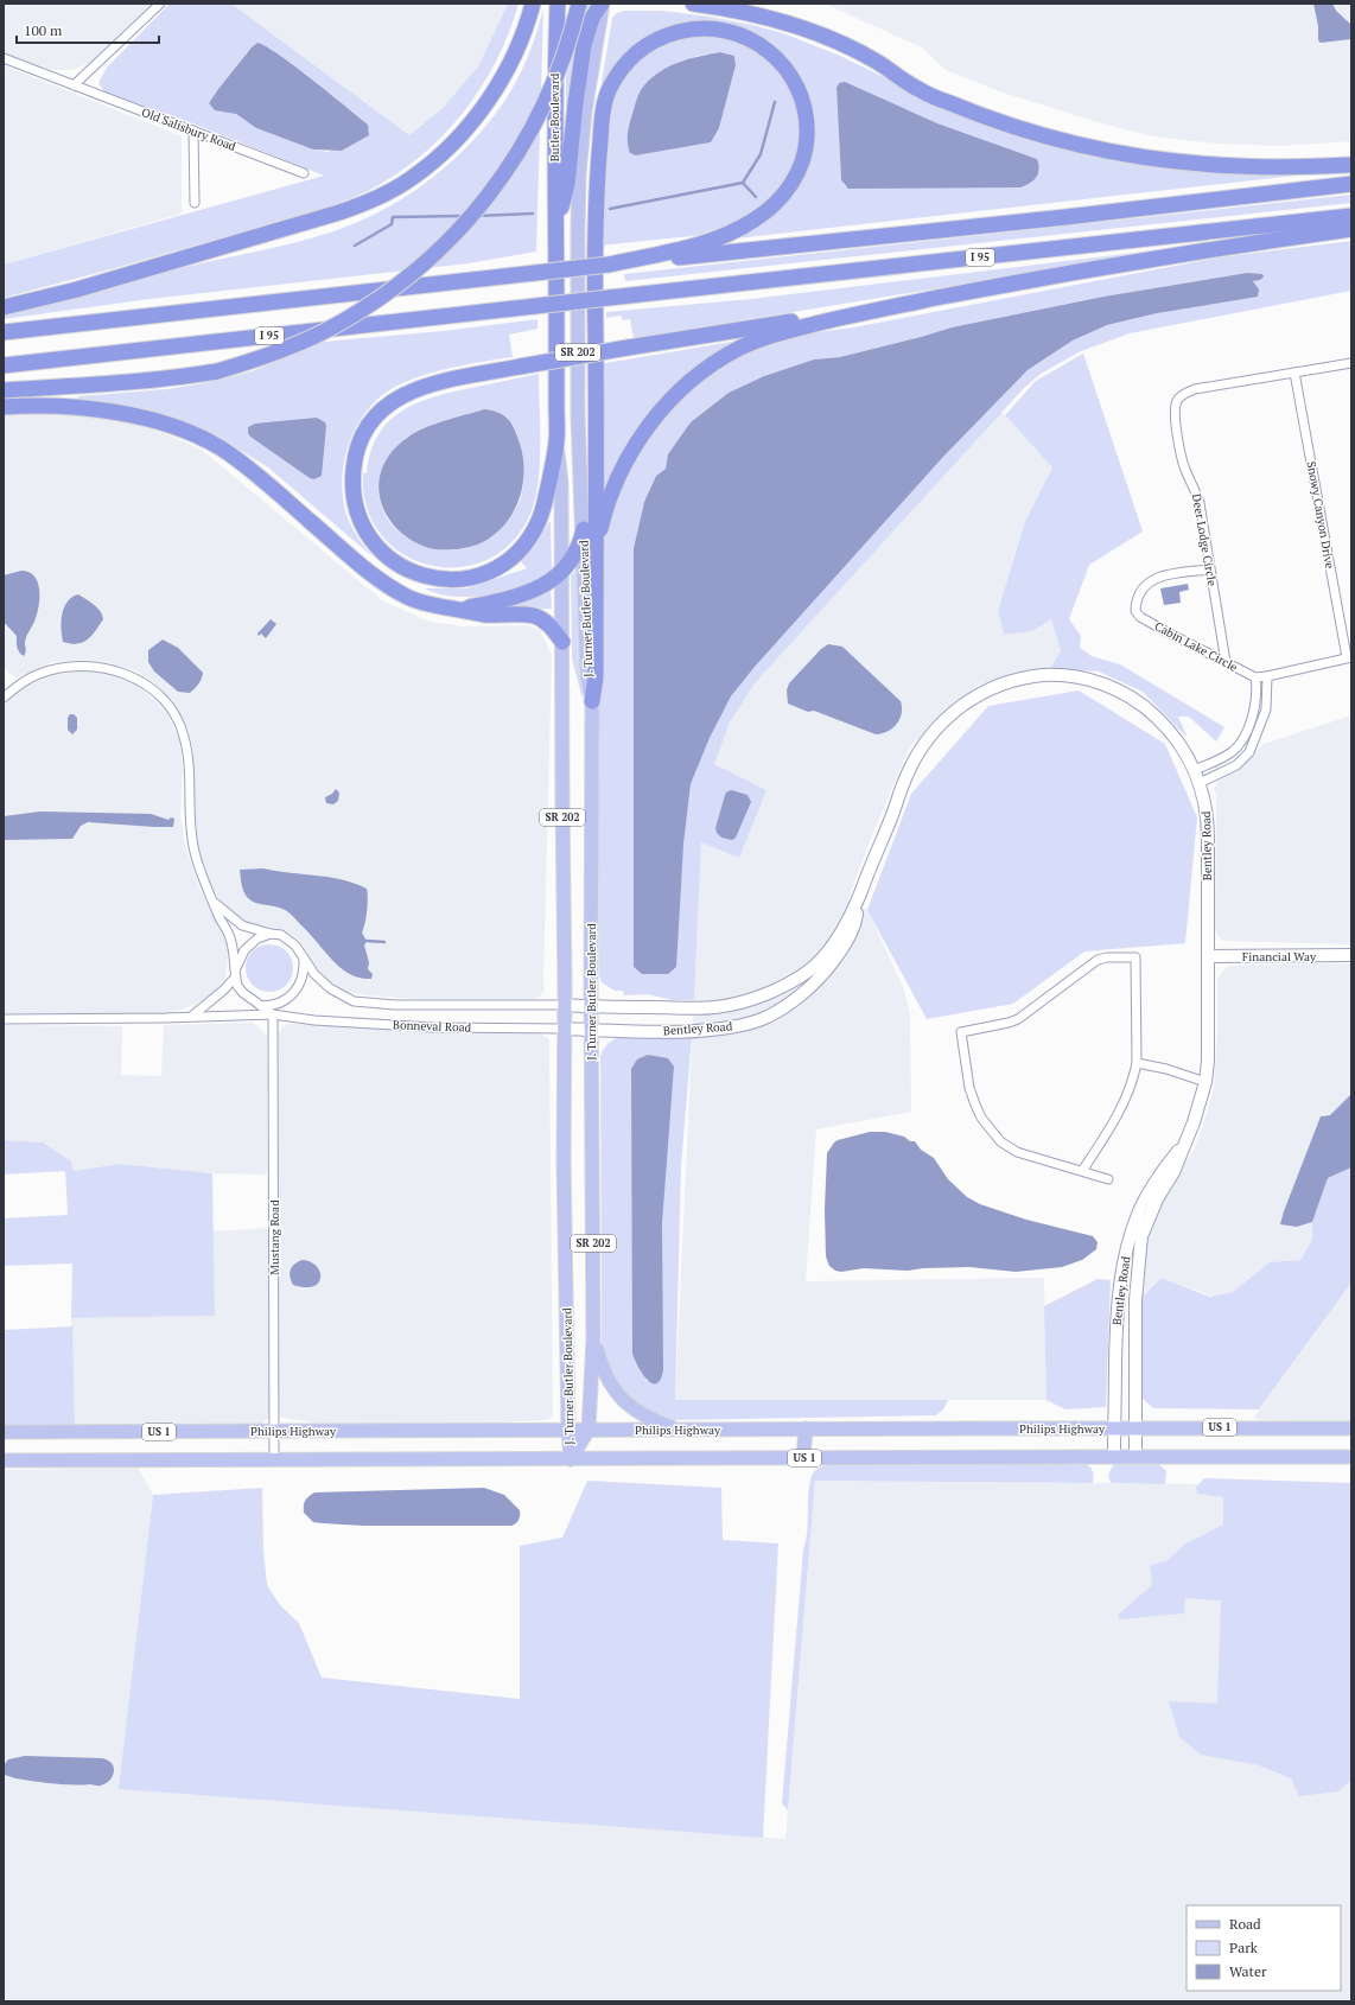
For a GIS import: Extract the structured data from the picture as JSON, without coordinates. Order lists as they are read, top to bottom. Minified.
{"streets":{"highway":["Butler Boulevard","I 95","SR 202","J. Turner Butler Boulevard"],"main road":["US 1","Philips Highway"],"street":["Old Salisbury Road","Snowy Canyon Drive","Deer Lodge Circle","Cabin Lake Circle","Bentley Road","Financial Way","Bonneval Road","Mustang Road"]},"crossings":[["Butler Boulevard","J. Turner Butler Boulevard"],["Snowy Canyon Drive","Deer Lodge Circle"],["Snowy Canyon Drive","Cabin Lake Circle"],["Deer Lodge Circle","Cabin Lake Circle"],["J. Turner Butler Boulevard","Bentley Road"],["J. Turner Butler Boulevard","Bonneval Road"],["J. Turner Butler Boulevard","US 1"],["J. Turner Butler Boulevard","Philips Highway"],["Bentley Road","Financial Way"],["Bentley Road","Bonneval Road"],["Bentley Road","US 1"],["Bentley Road","Philips Highway"],["Bonneval Road","Mustang Road"],["Mustang Road","US 1"],["Mustang Road","Philips Highway"]],"legend":["Road","Park","Water"],"scale_bar":"100 m"}
